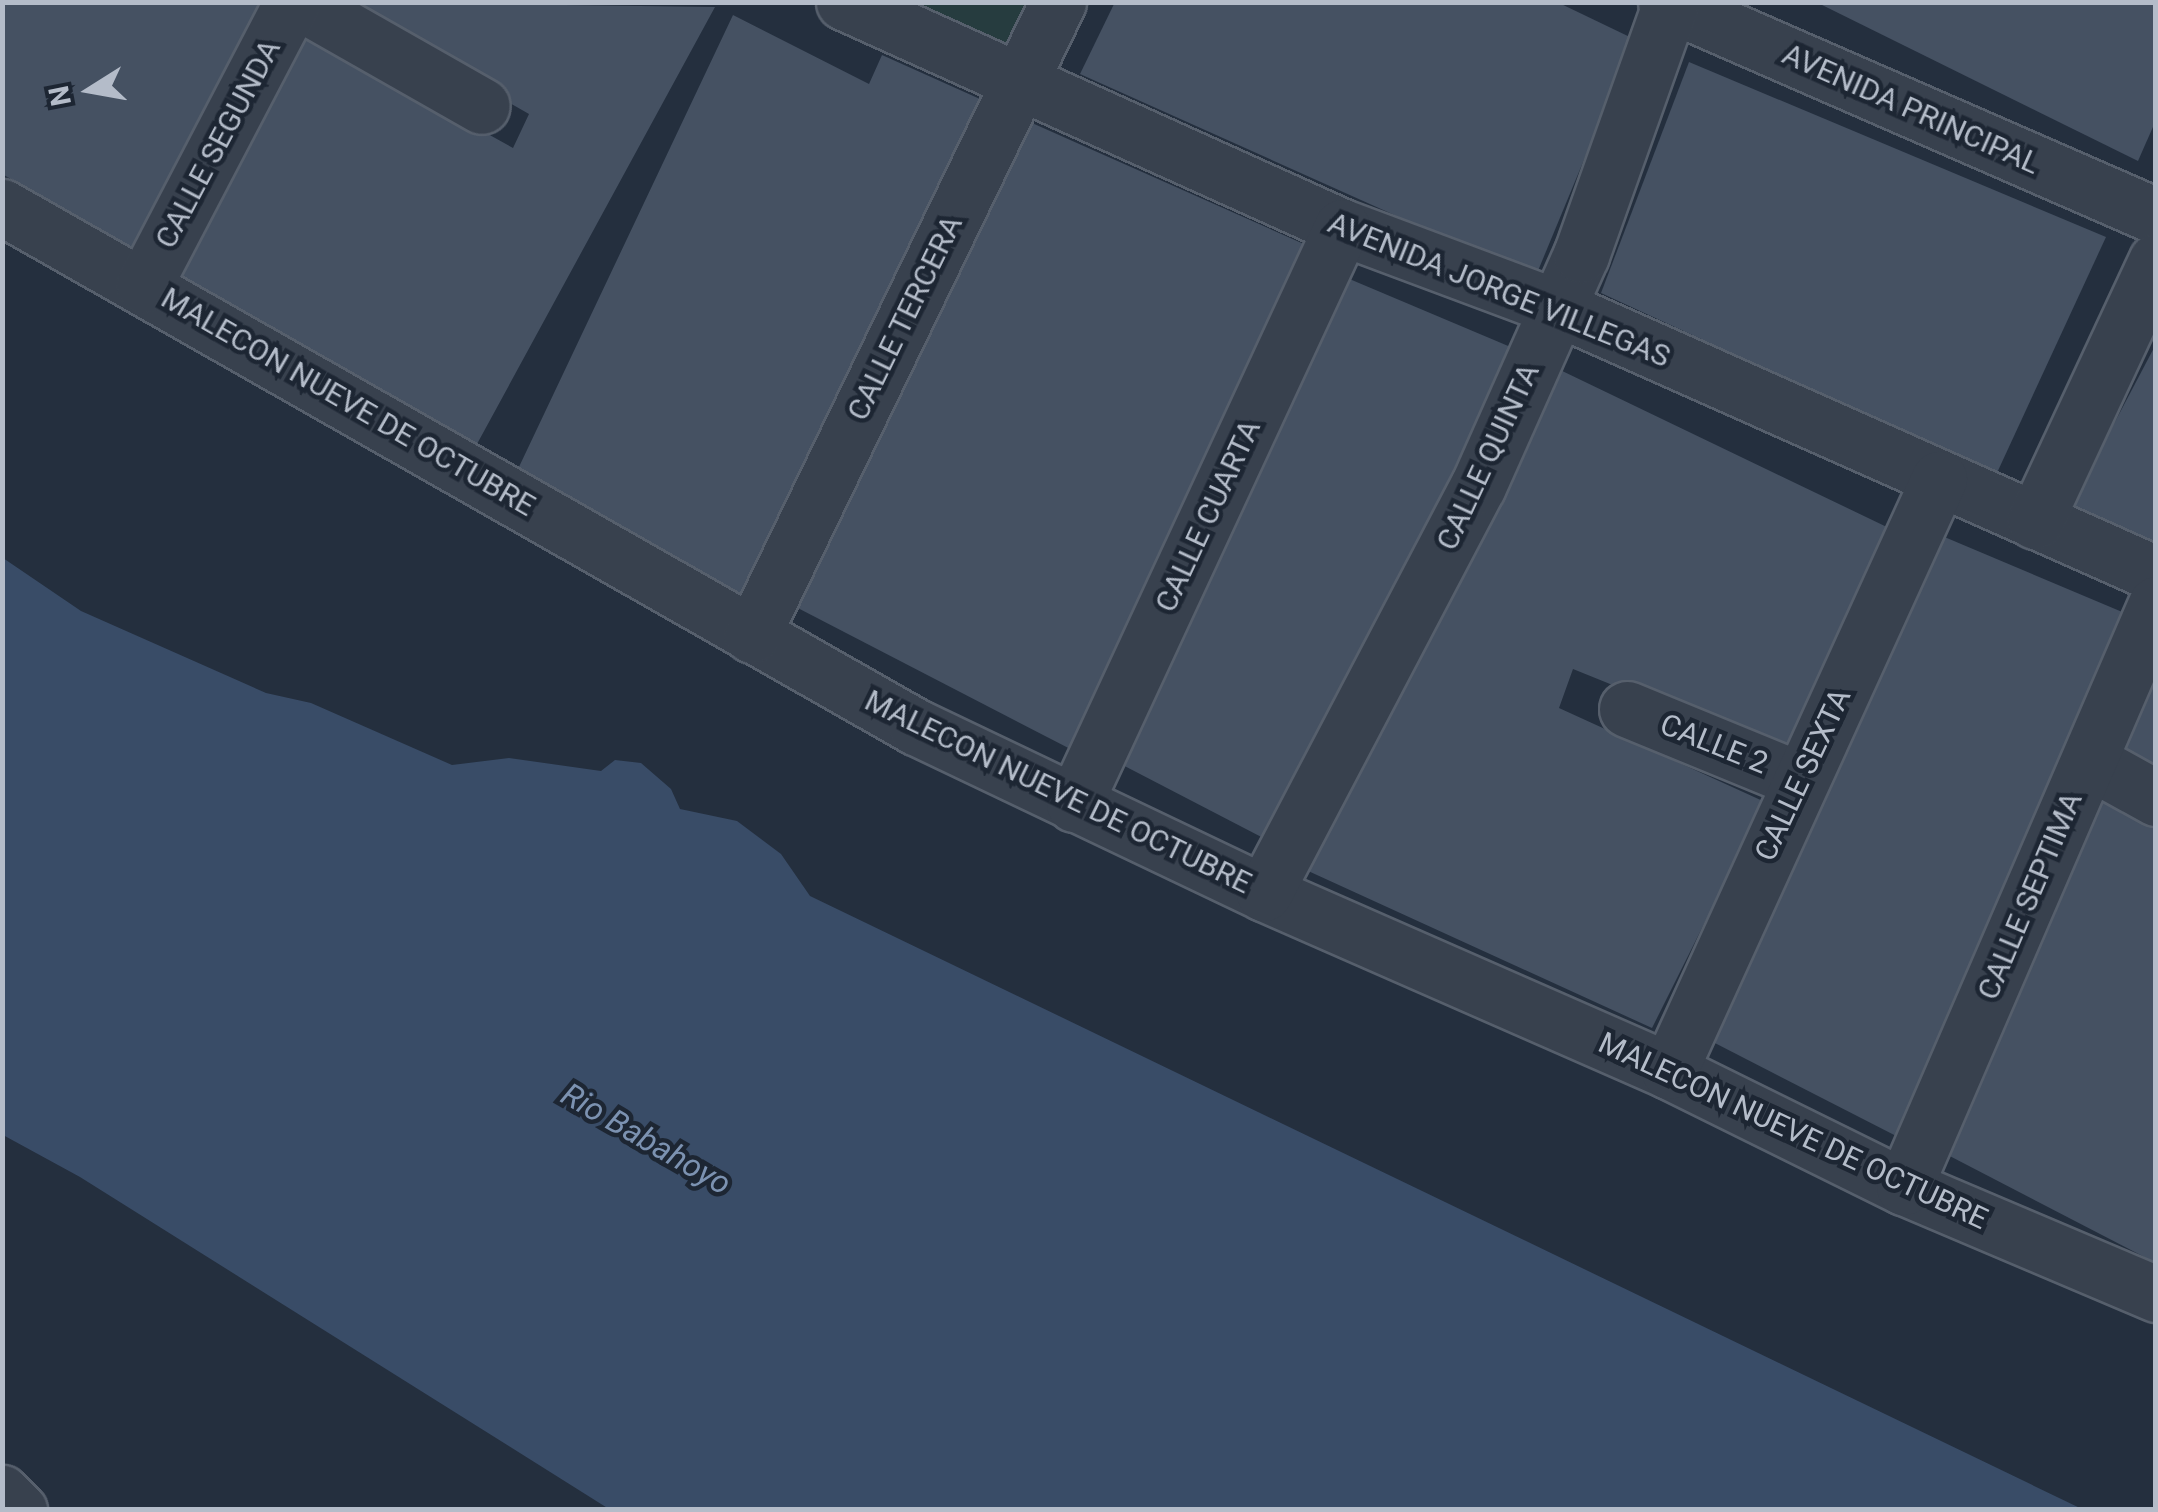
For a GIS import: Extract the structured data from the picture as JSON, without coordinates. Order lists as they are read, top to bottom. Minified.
{"streets":{"street":["AVENIDA PRINCIPAL","CALLE SEGUNDA","AVENIDA JORGE VILLEGAS","CALLE TERCERA","MALECON NUEVE DE OCTUBRE","CALLE QUINTA","CALLE CUARTA","CALLE 2","CALLE SEXTA","CALLE SEPTIMA"]},"crossings":[["AVENIDA PRINCIPAL","CALLE QUINTA"],["CALLE SEGUNDA","MALECON NUEVE DE OCTUBRE"],["AVENIDA JORGE VILLEGAS","CALLE TERCERA"],["AVENIDA JORGE VILLEGAS","CALLE QUINTA"],["AVENIDA JORGE VILLEGAS","CALLE CUARTA"],["AVENIDA JORGE VILLEGAS","CALLE SEXTA"],["CALLE TERCERA","MALECON NUEVE DE OCTUBRE"],["MALECON NUEVE DE OCTUBRE","CALLE QUINTA"],["MALECON NUEVE DE OCTUBRE","CALLE CUARTA"],["MALECON NUEVE DE OCTUBRE","CALLE SEXTA"],["MALECON NUEVE DE OCTUBRE","CALLE SEPTIMA"],["CALLE 2","CALLE SEXTA"]],"water":["Rio Babahoyo"],"north":"left"}
